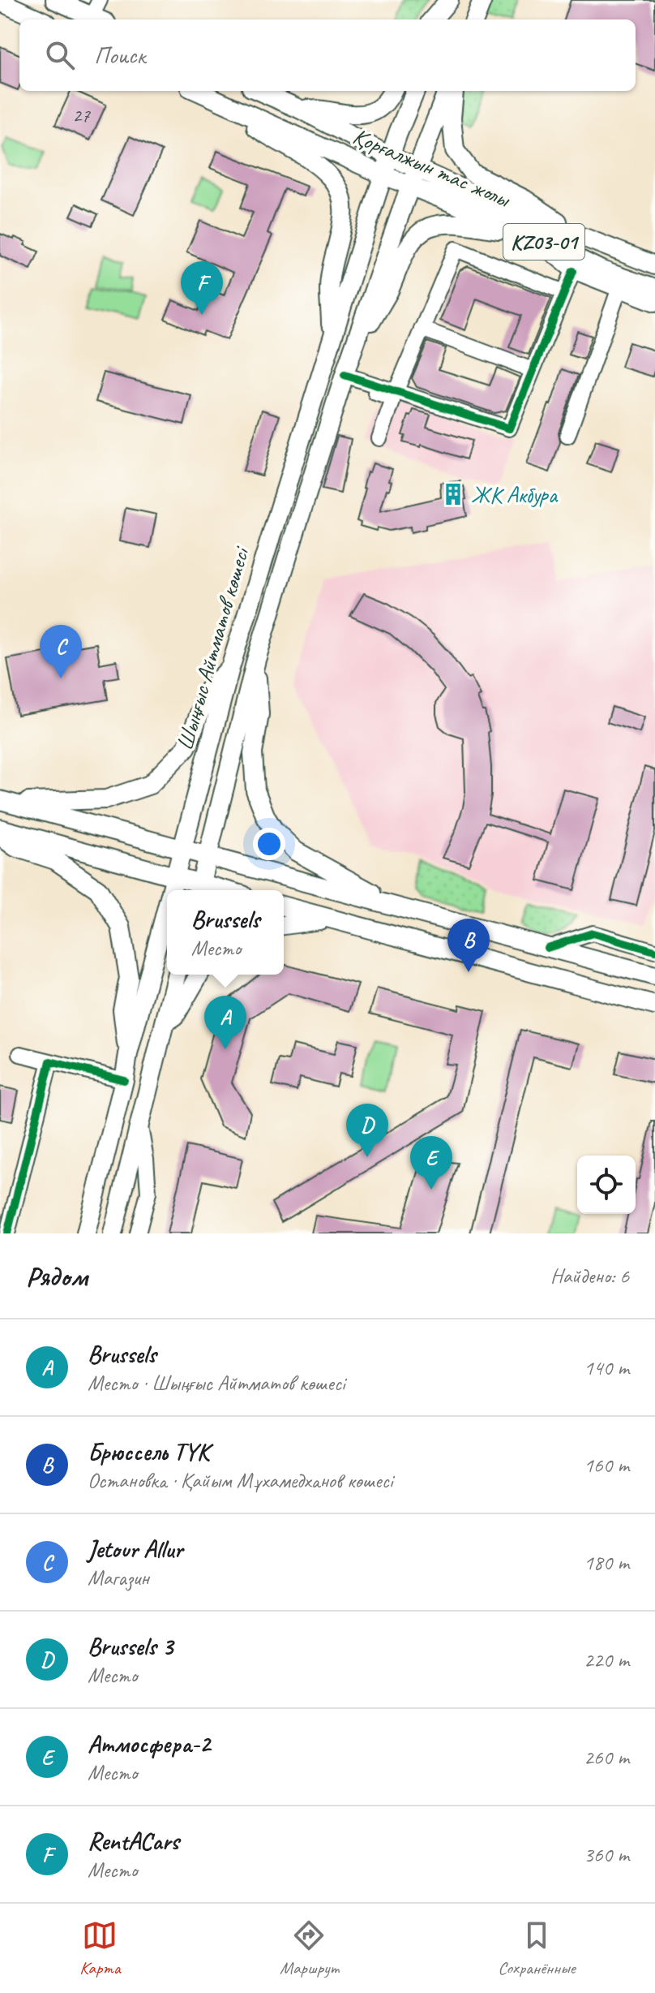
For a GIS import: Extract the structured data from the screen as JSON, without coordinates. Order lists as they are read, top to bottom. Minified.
{"streets":{"main road":["Қорғалжын тас жолы","KZ03-01","Шыңғыс Айтматов көшесі"]},"crossings":[["Қорғалжын тас жолы","Шыңғыс Айтматов көшесі"]],"places":{"building":["ЖК Акбура"]},"house_numbers":["27"],"page":{"search":"Поиск","pins":["F","C","B","A","D","E"],"popup":["Brussels","Место"],"heading":["Рядом","Найдено: 6"],"list":[{"mark":"A","name":"Brussels","note":"Место · Шыңғыс Айтматов көшесі","value":"140 m"},{"mark":"B","name":"Брюссель ТҮК","note":"Остановка · Қайым Мұхамедханов көшесі","value":"160 m"},{"mark":"C","name":"Jetour Allur","note":"Магазин","value":"180 m"},{"mark":"D","name":"Brussels 3","note":"Место","value":"220 m"},{"mark":"E","name":"Атмосфера-2","note":"Место","value":"260 m"},{"mark":"F","name":"RentACars","note":"Место","value":"360 m"}],"nav":["Карта","Маршрут","Сохранённые"]}}
